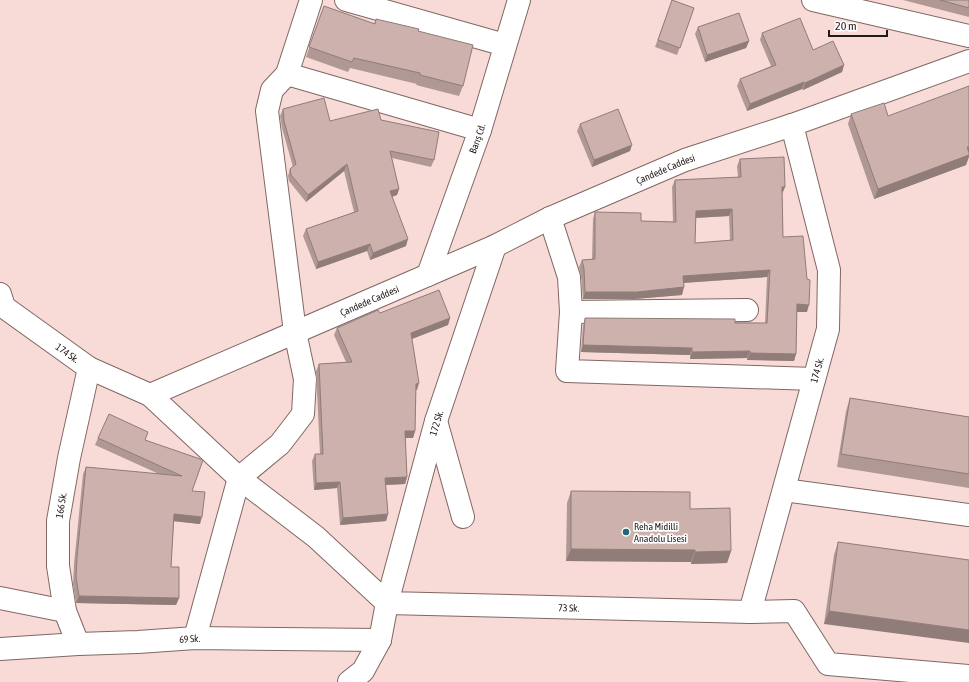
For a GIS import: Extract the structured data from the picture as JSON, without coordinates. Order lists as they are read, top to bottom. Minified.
{"streets":{"street":["Barış Cd.","Çandede Caddesi","174 Sk.","172 Sk.","166 Sk.","73 Sk.","69 Sk."]},"crossings":[["Barış Cd.","Çandede Caddesi"],["Çandede Caddesi","174 Sk."],["Çandede Caddesi","172 Sk."],["174 Sk.","166 Sk."],["174 Sk.","73 Sk."],["172 Sk.","73 Sk."],["166 Sk.","69 Sk."]],"places":["Reha Midilli Anadolu Lisesi"],"scale_bar":"20 m"}
